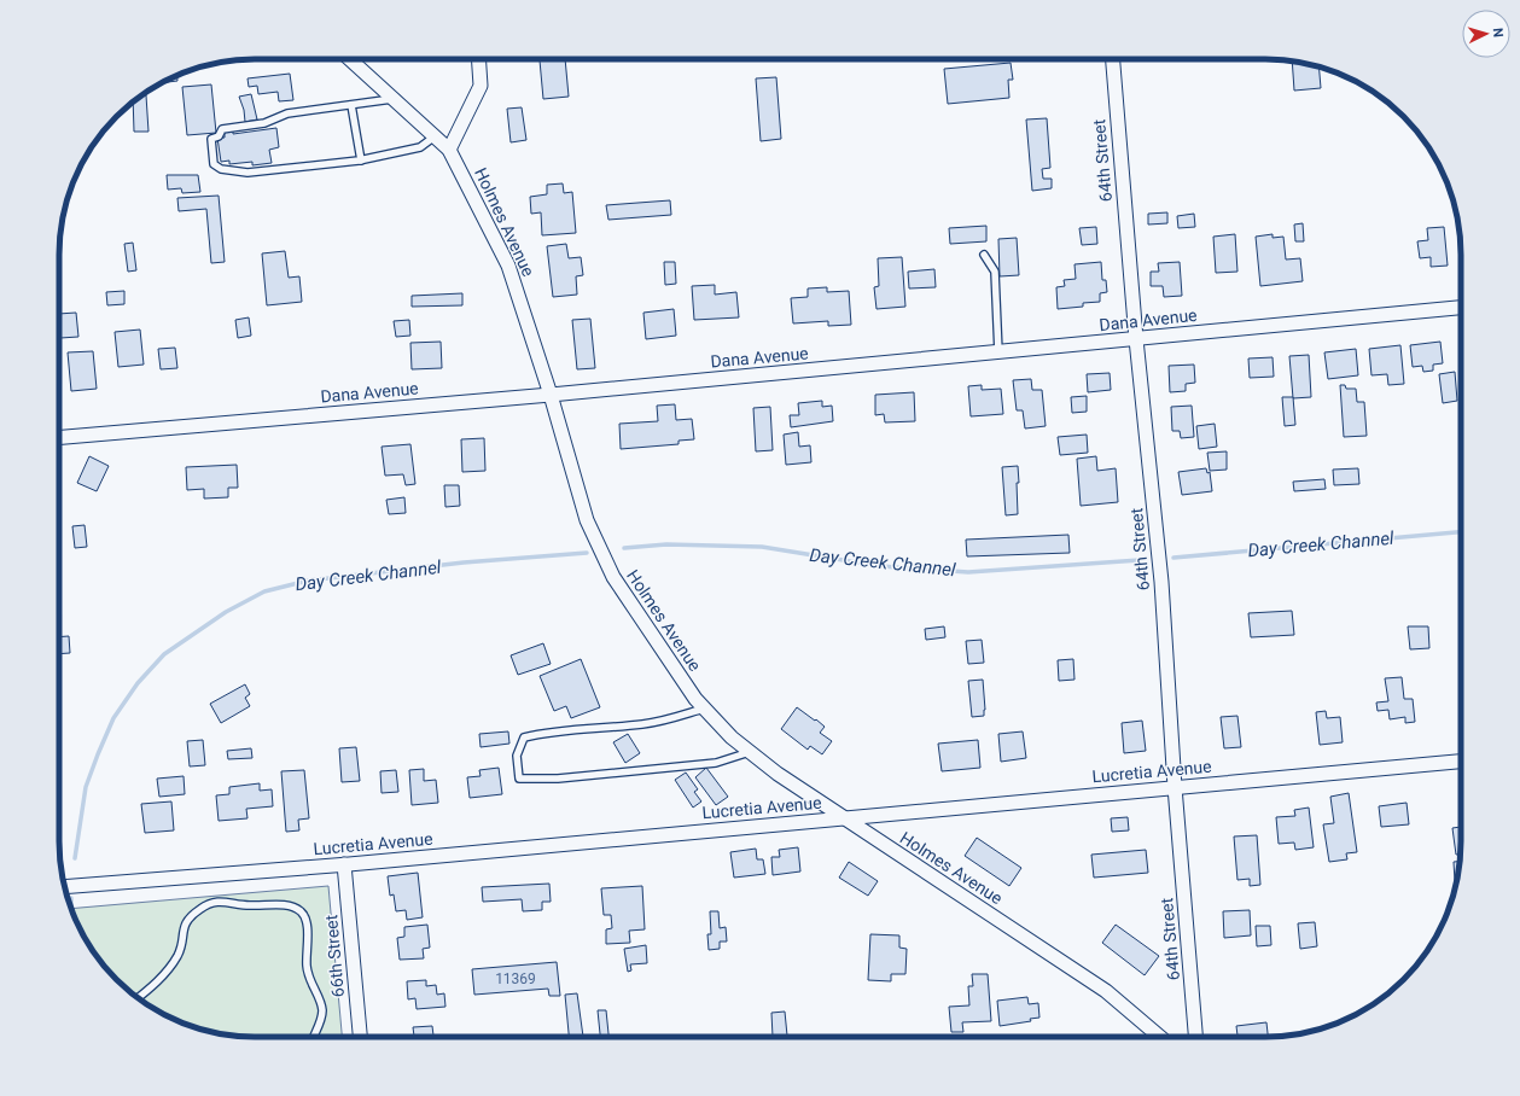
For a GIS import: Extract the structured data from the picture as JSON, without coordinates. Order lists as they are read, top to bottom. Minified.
{"streets":{"street":["64th Street","Holmes Avenue","Dana Avenue","Lucretia Avenue","66th Street"]},"crossings":[["64th Street","Dana Avenue"],["64th Street","Lucretia Avenue"],["Holmes Avenue","Dana Avenue"],["Holmes Avenue","Lucretia Avenue"],["Lucretia Avenue","66th Street"]],"water":["Day Creek Channel"],"house_numbers":["11369"],"north":"right"}
